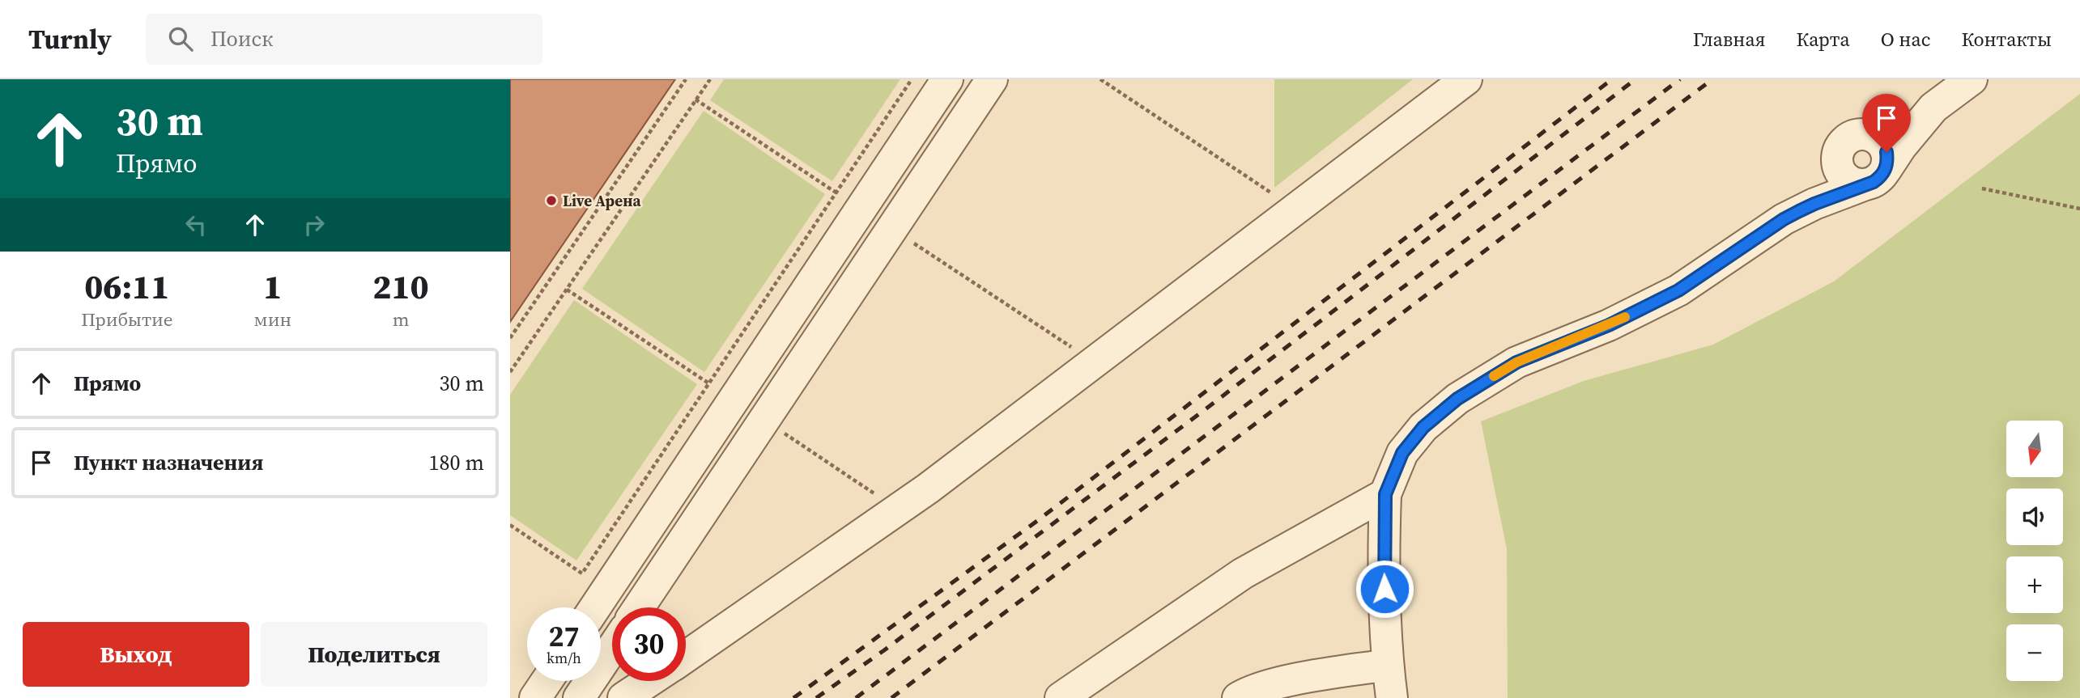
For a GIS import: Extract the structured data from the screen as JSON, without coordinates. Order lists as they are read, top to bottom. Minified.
{"places":["Live Арена"],"north":"bottom","page":{"header":"Turnly","search":"Поиск","nav":["Главная","Карта","О нас","Контакты"],"turn":["30 m","Прямо"],"eta":["06:11","Прибытие","1","мин","210","m"],"list":[{"name":"Прямо","value":"30 m"},{"name":"Пункт назначения","value":"180 m"}],"map_buttons":["+","−"],"speed":"27 km/h","limit":"30","buttons":["Выход","Поделиться"]}}
